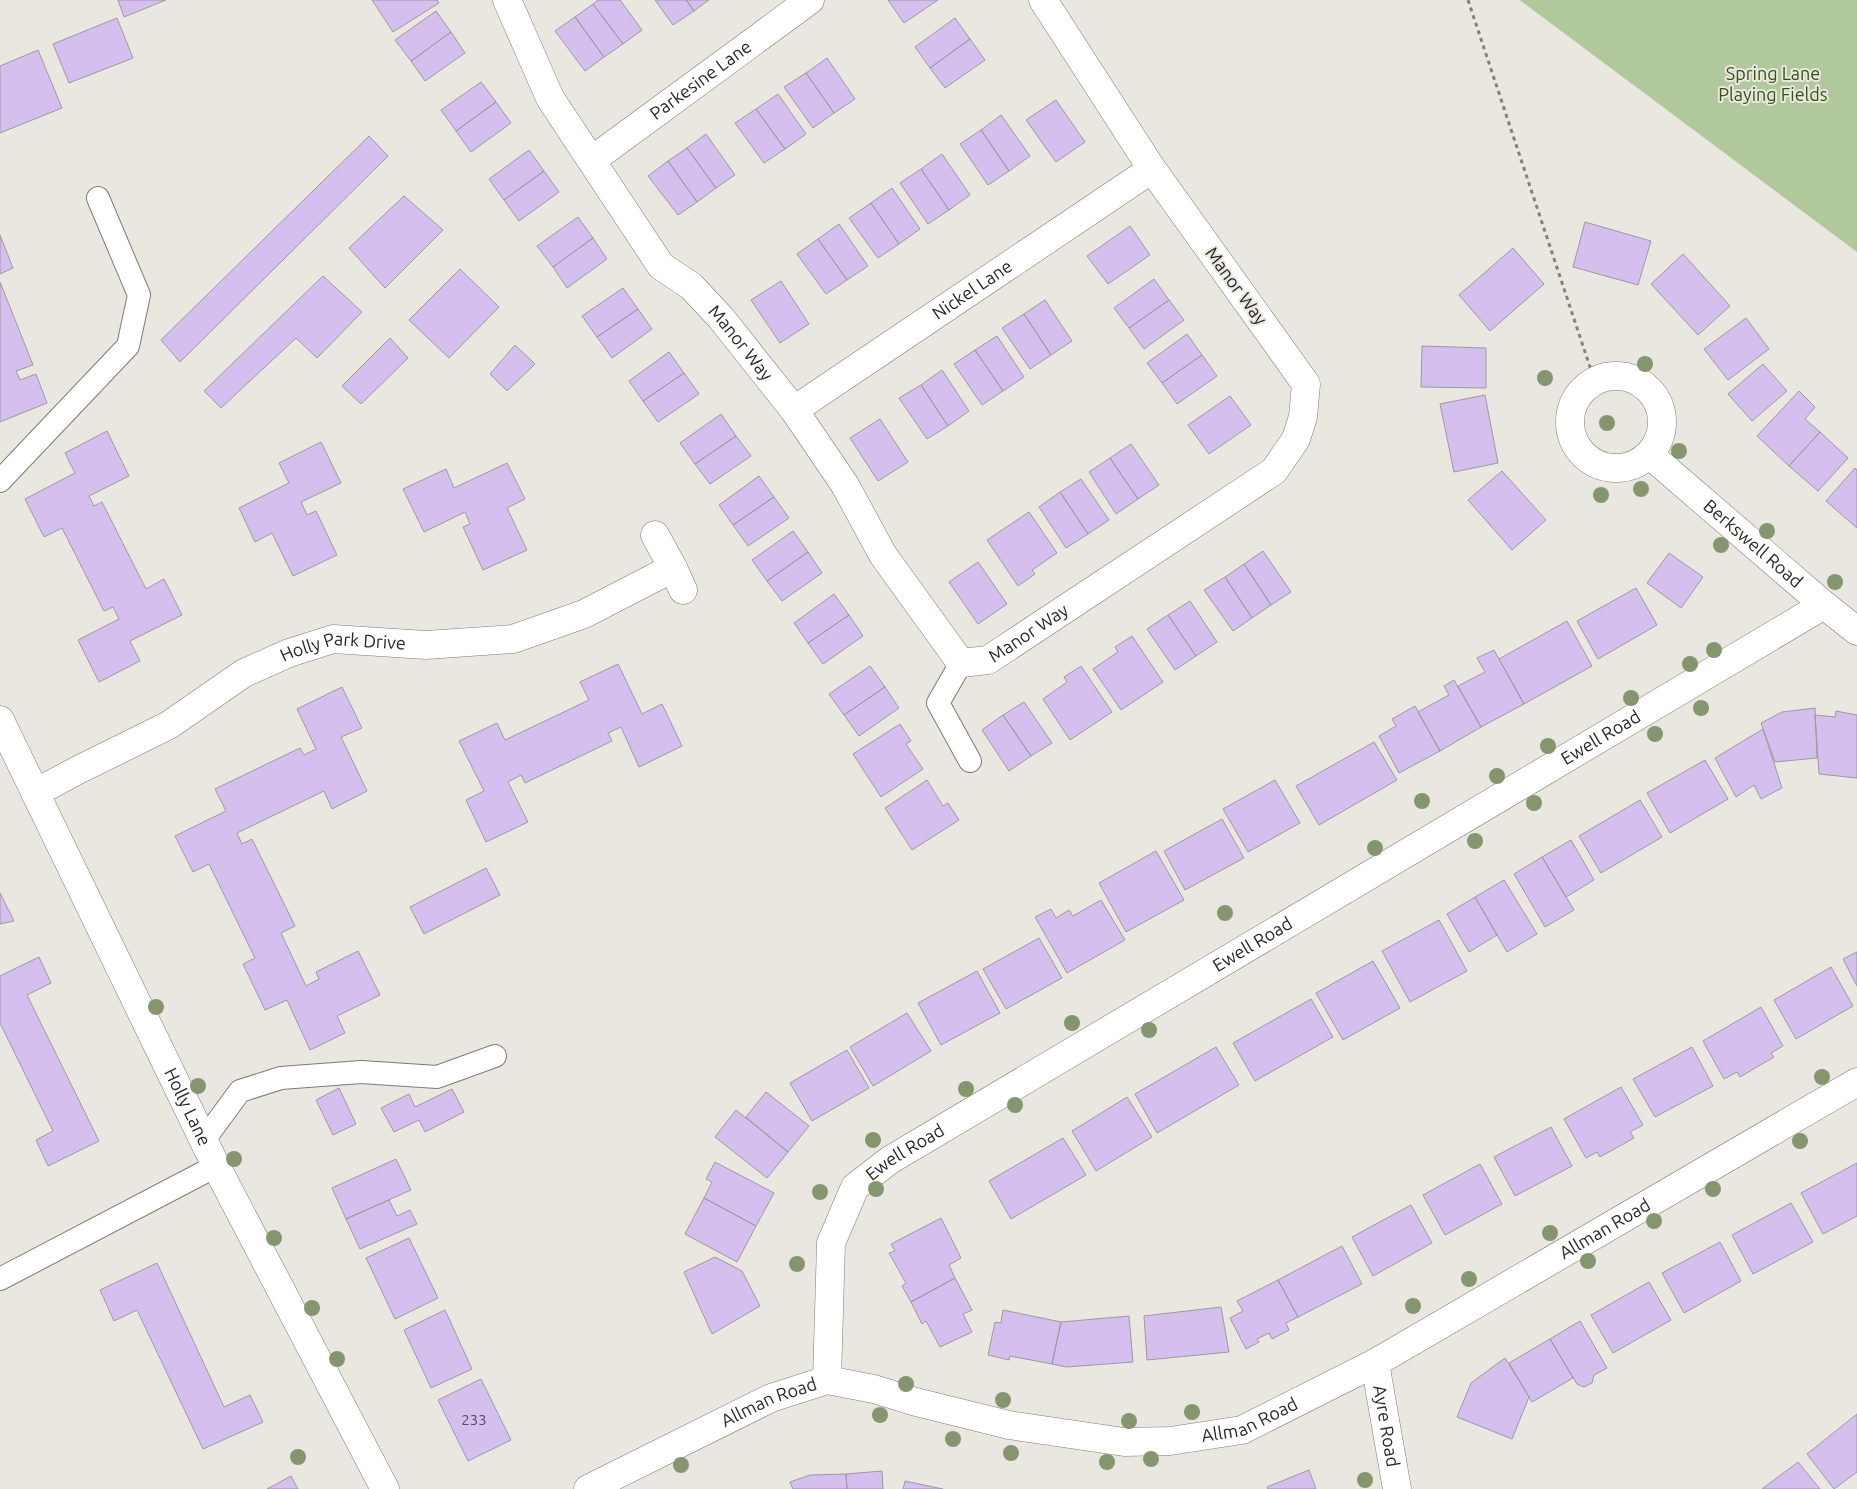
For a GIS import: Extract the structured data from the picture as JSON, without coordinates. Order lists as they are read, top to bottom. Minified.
{"streets":{"street":["Parkesine Lane","Manor Way","Nickel Lane","Berkswell Road","Holly Park Drive","Ewell Road","Holly Lane","Allman Road","Ayre Road"]},"crossings":[["Parkesine Lane","Manor Way"],["Manor Way","Nickel Lane"],["Berkswell Road","Ewell Road"],["Holly Park Drive","Holly Lane"],["Ewell Road","Allman Road"],["Allman Road","Ayre Road"]],"parks":["Spring Lane Playing Fields"],"house_numbers":["233"]}
